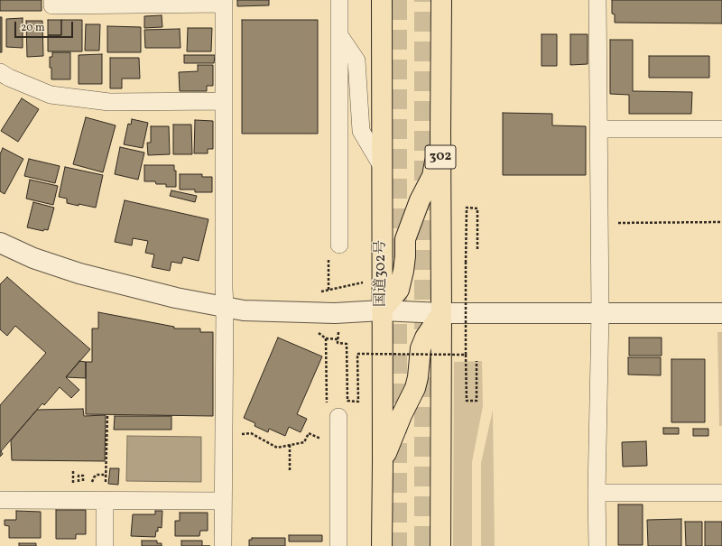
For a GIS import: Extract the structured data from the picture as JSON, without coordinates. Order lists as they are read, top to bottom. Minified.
{"streets":{"highway":["302","国道302号"]},"scale_bar":"20 m"}
